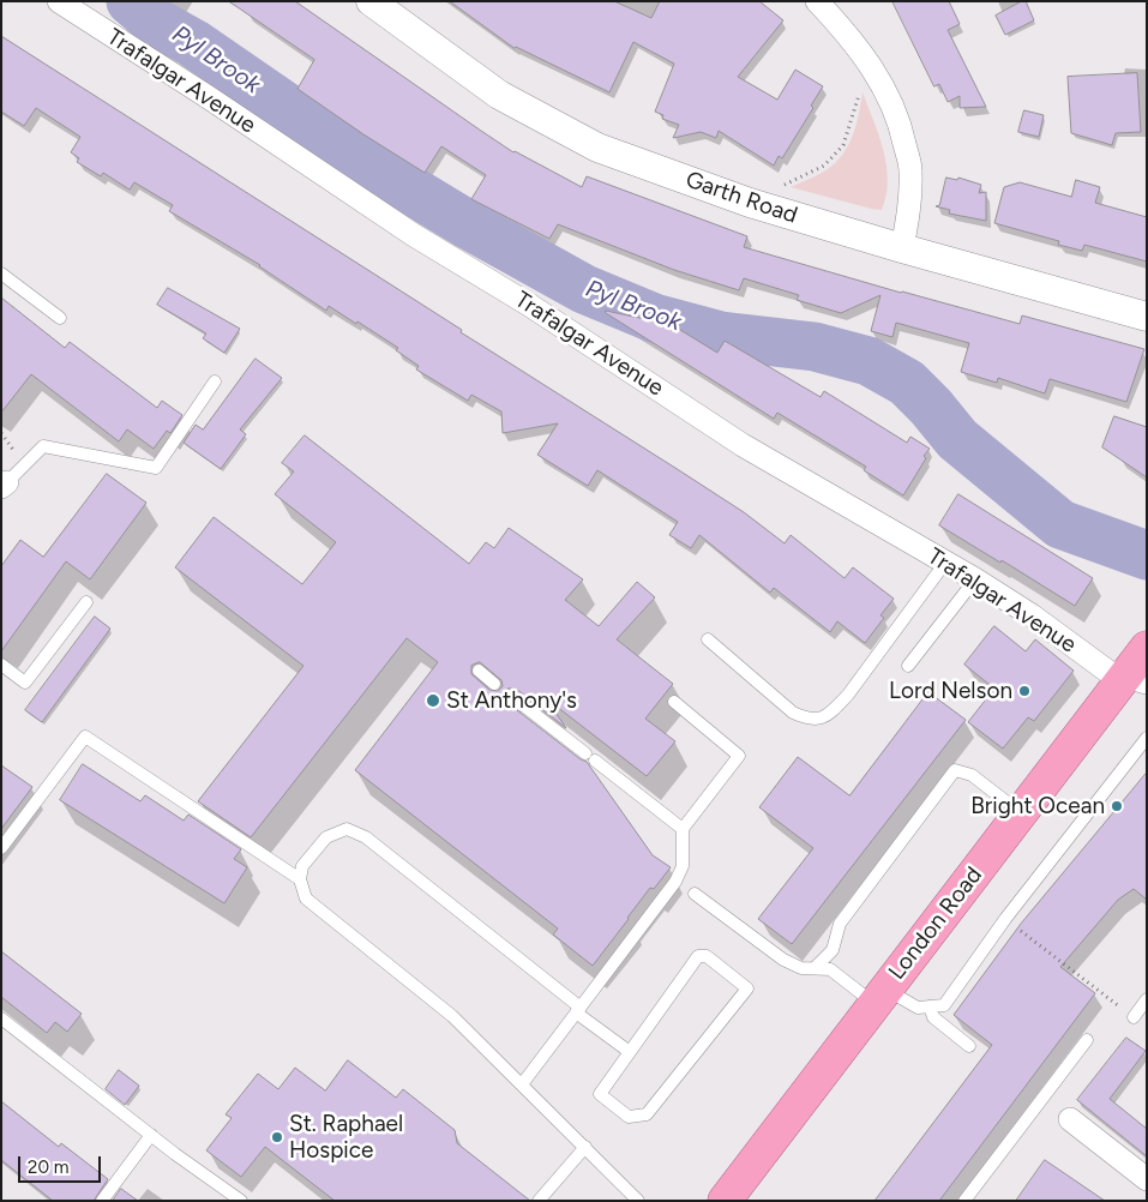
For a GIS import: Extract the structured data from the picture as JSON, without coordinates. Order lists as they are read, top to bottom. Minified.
{"streets":{"highway":["London Road"],"street":["Trafalgar Avenue","Garth Road"]},"crossings":[["Trafalgar Avenue","London Road"]],"water":["Pyl Brook"],"places":["Lord Nelson","St Anthony's","Bright Ocean","St. Raphael Hospice"],"scale_bar":"20 m"}
